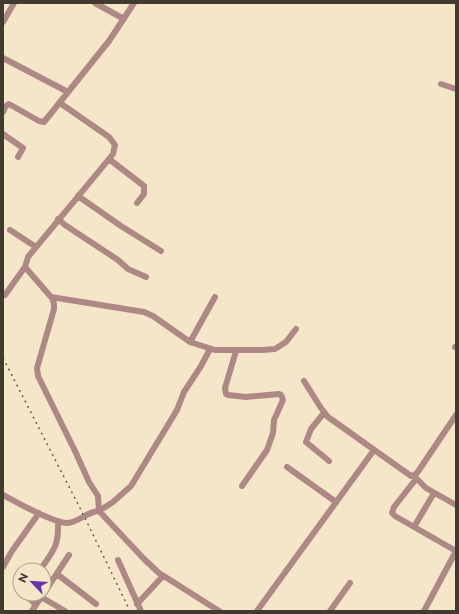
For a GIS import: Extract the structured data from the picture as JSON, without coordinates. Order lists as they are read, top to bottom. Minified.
{"north":"top left"}
